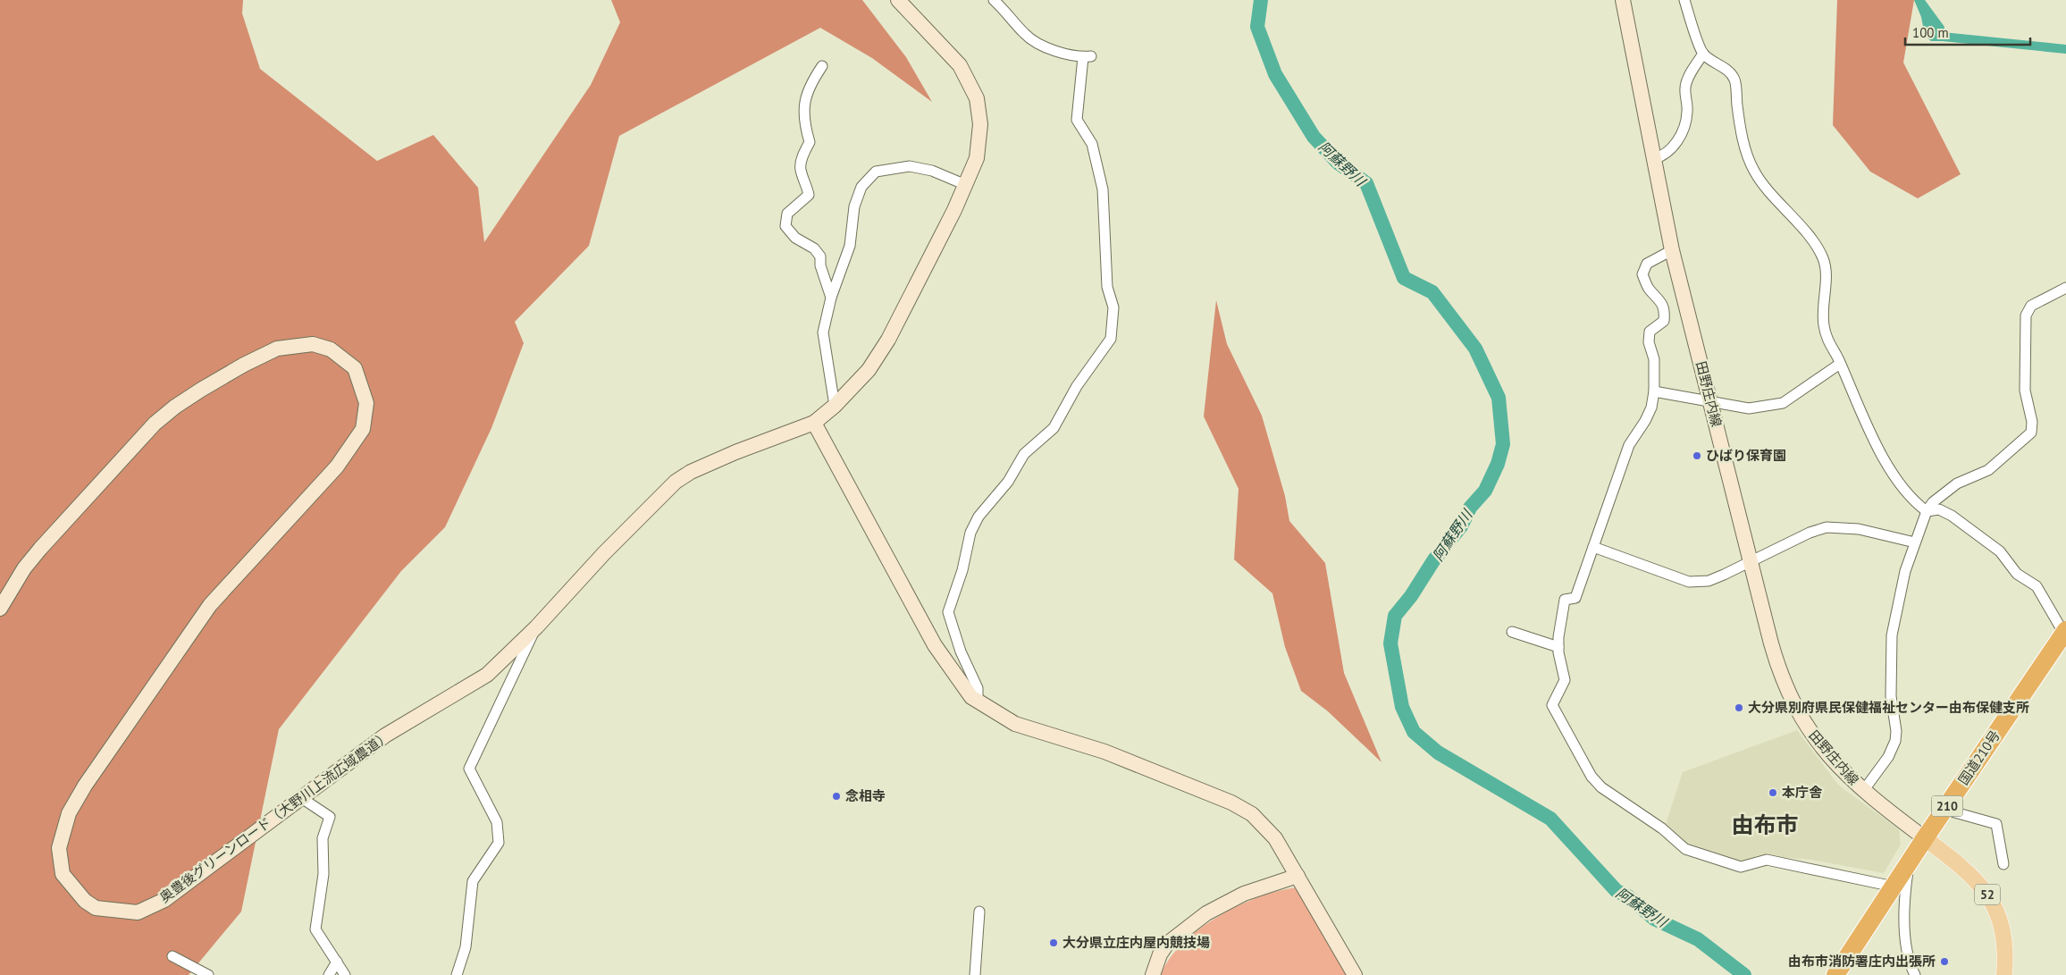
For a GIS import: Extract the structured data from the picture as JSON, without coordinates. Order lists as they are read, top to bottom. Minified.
{"streets":{"highway":["国道210号","210"],"main road":["52"],"street":["田野庄内線","奥豊後グリーンロード（大野川上流広域農道）"]},"crossings":[["田野庄内線","国道210号"],["田野庄内線","52"],["国道210号","52"]],"districts":["由布市"],"water":["阿蘇野川"],"places":["ひばり保育園","大分県別府県民保健福祉センター由布保健支所","本庁舎","念相寺","大分県立庄内屋内競技場","由布市消防署庄内出張所"],"scale_bar":"100 m"}
